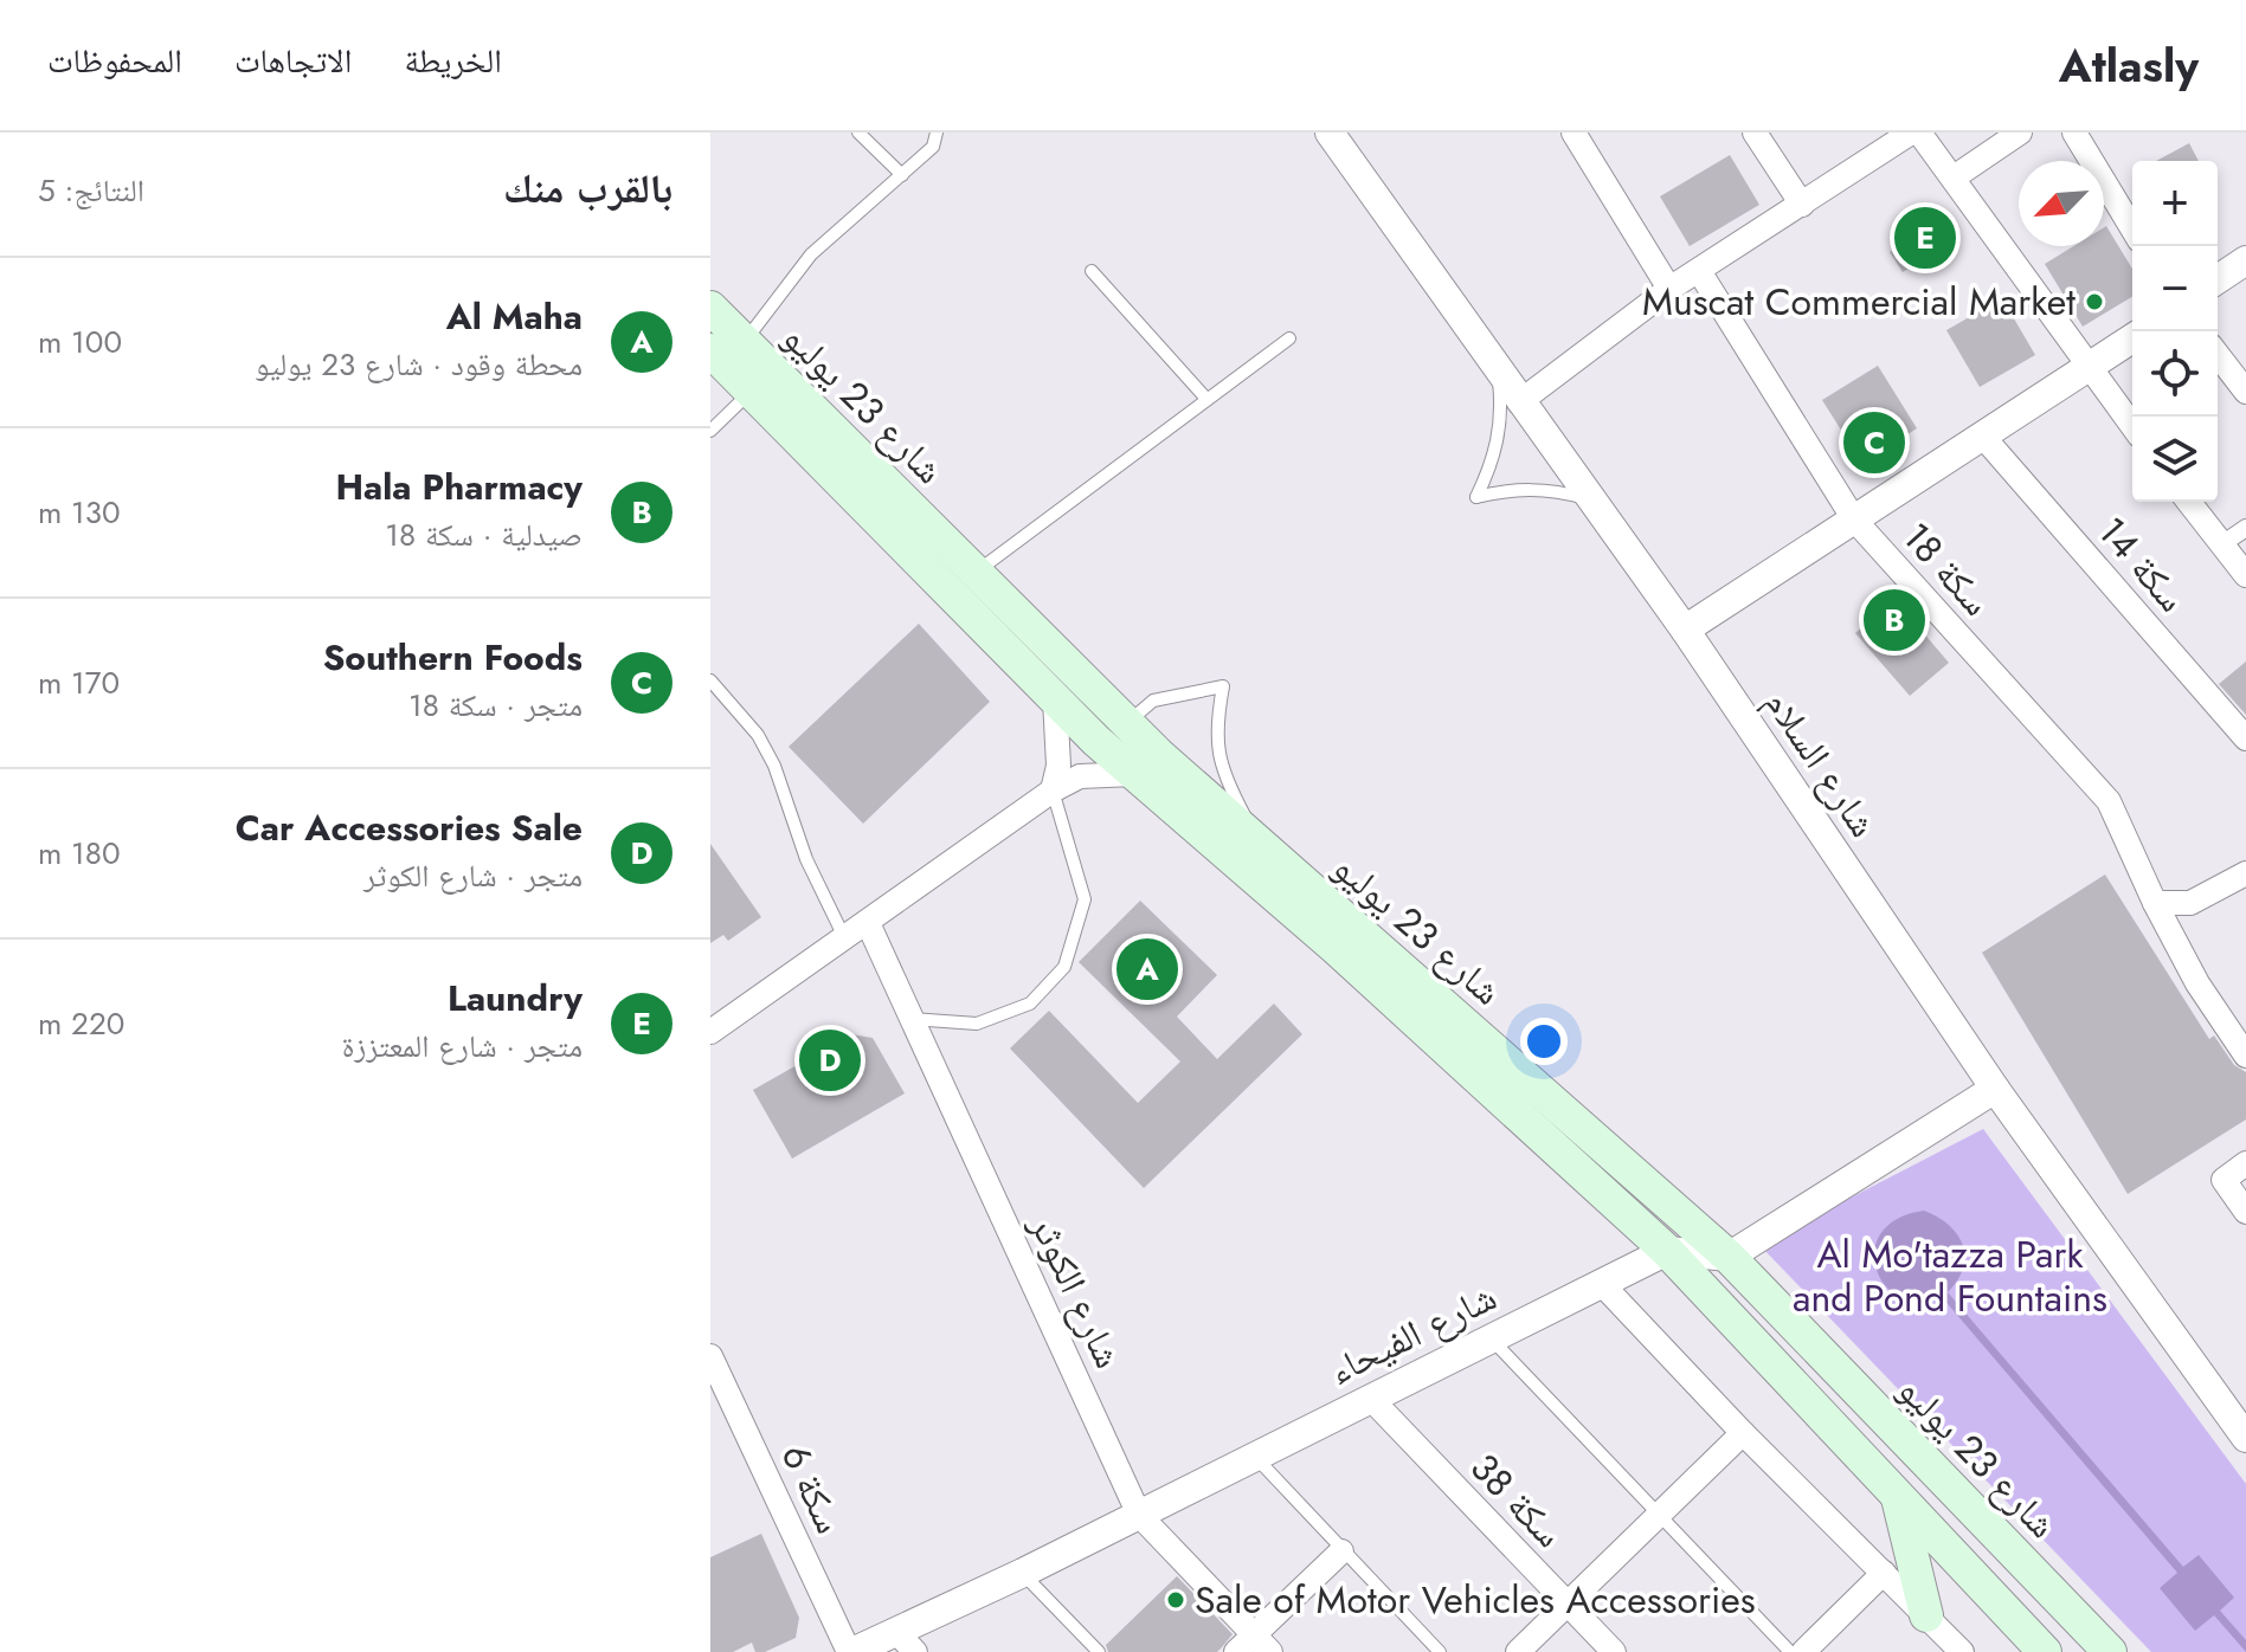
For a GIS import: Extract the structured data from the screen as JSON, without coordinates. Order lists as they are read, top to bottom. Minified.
{"streets":{"main road":["شارع 23 يوليو"],"street":["سكة 14","سكة 18","شارع السلام","شارع الكوثر","شارع الفيحاء","سكة 6","سكة 38"]},"crossings":[["شارع 23 يوليو","شارع الفيحاء"],["شارع الكوثر","شارع الفيحاء"],["شارع الفيحاء","سكة 6"],["شارع الفيحاء","سكة 38"]],"parks":["Al Mo'tazza Park and Pond Fountains"],"places":["Muscat Commercial Market","Sale of Motor Vehicles Accessories"],"north":"bottom left","page":{"header":"Atlasly","nav":["الخريطة","الاتجاهات","المحفوظات"],"heading":["بالقرب منك","النتائج: 5"],"map_buttons":["+","−"],"pins":["E","C","B","A","D"],"list":[{"mark":"A","name":"Al Maha","note":"محطة وقود · شارع 23 يوليو","value":"100 m"},{"mark":"B","name":"Hala Pharmacy","note":"صيدلية · سكة 18","value":"130 m"},{"mark":"C","name":"Southern Foods","note":"متجر · سكة 18","value":"170 m"},{"mark":"D","name":"Car Accessories Sale","note":"متجر · شارع الكوثر","value":"180 m"},{"mark":"E","name":"Laundry","note":"متجر · شارع المعتززة","value":"220 m"}]}}
